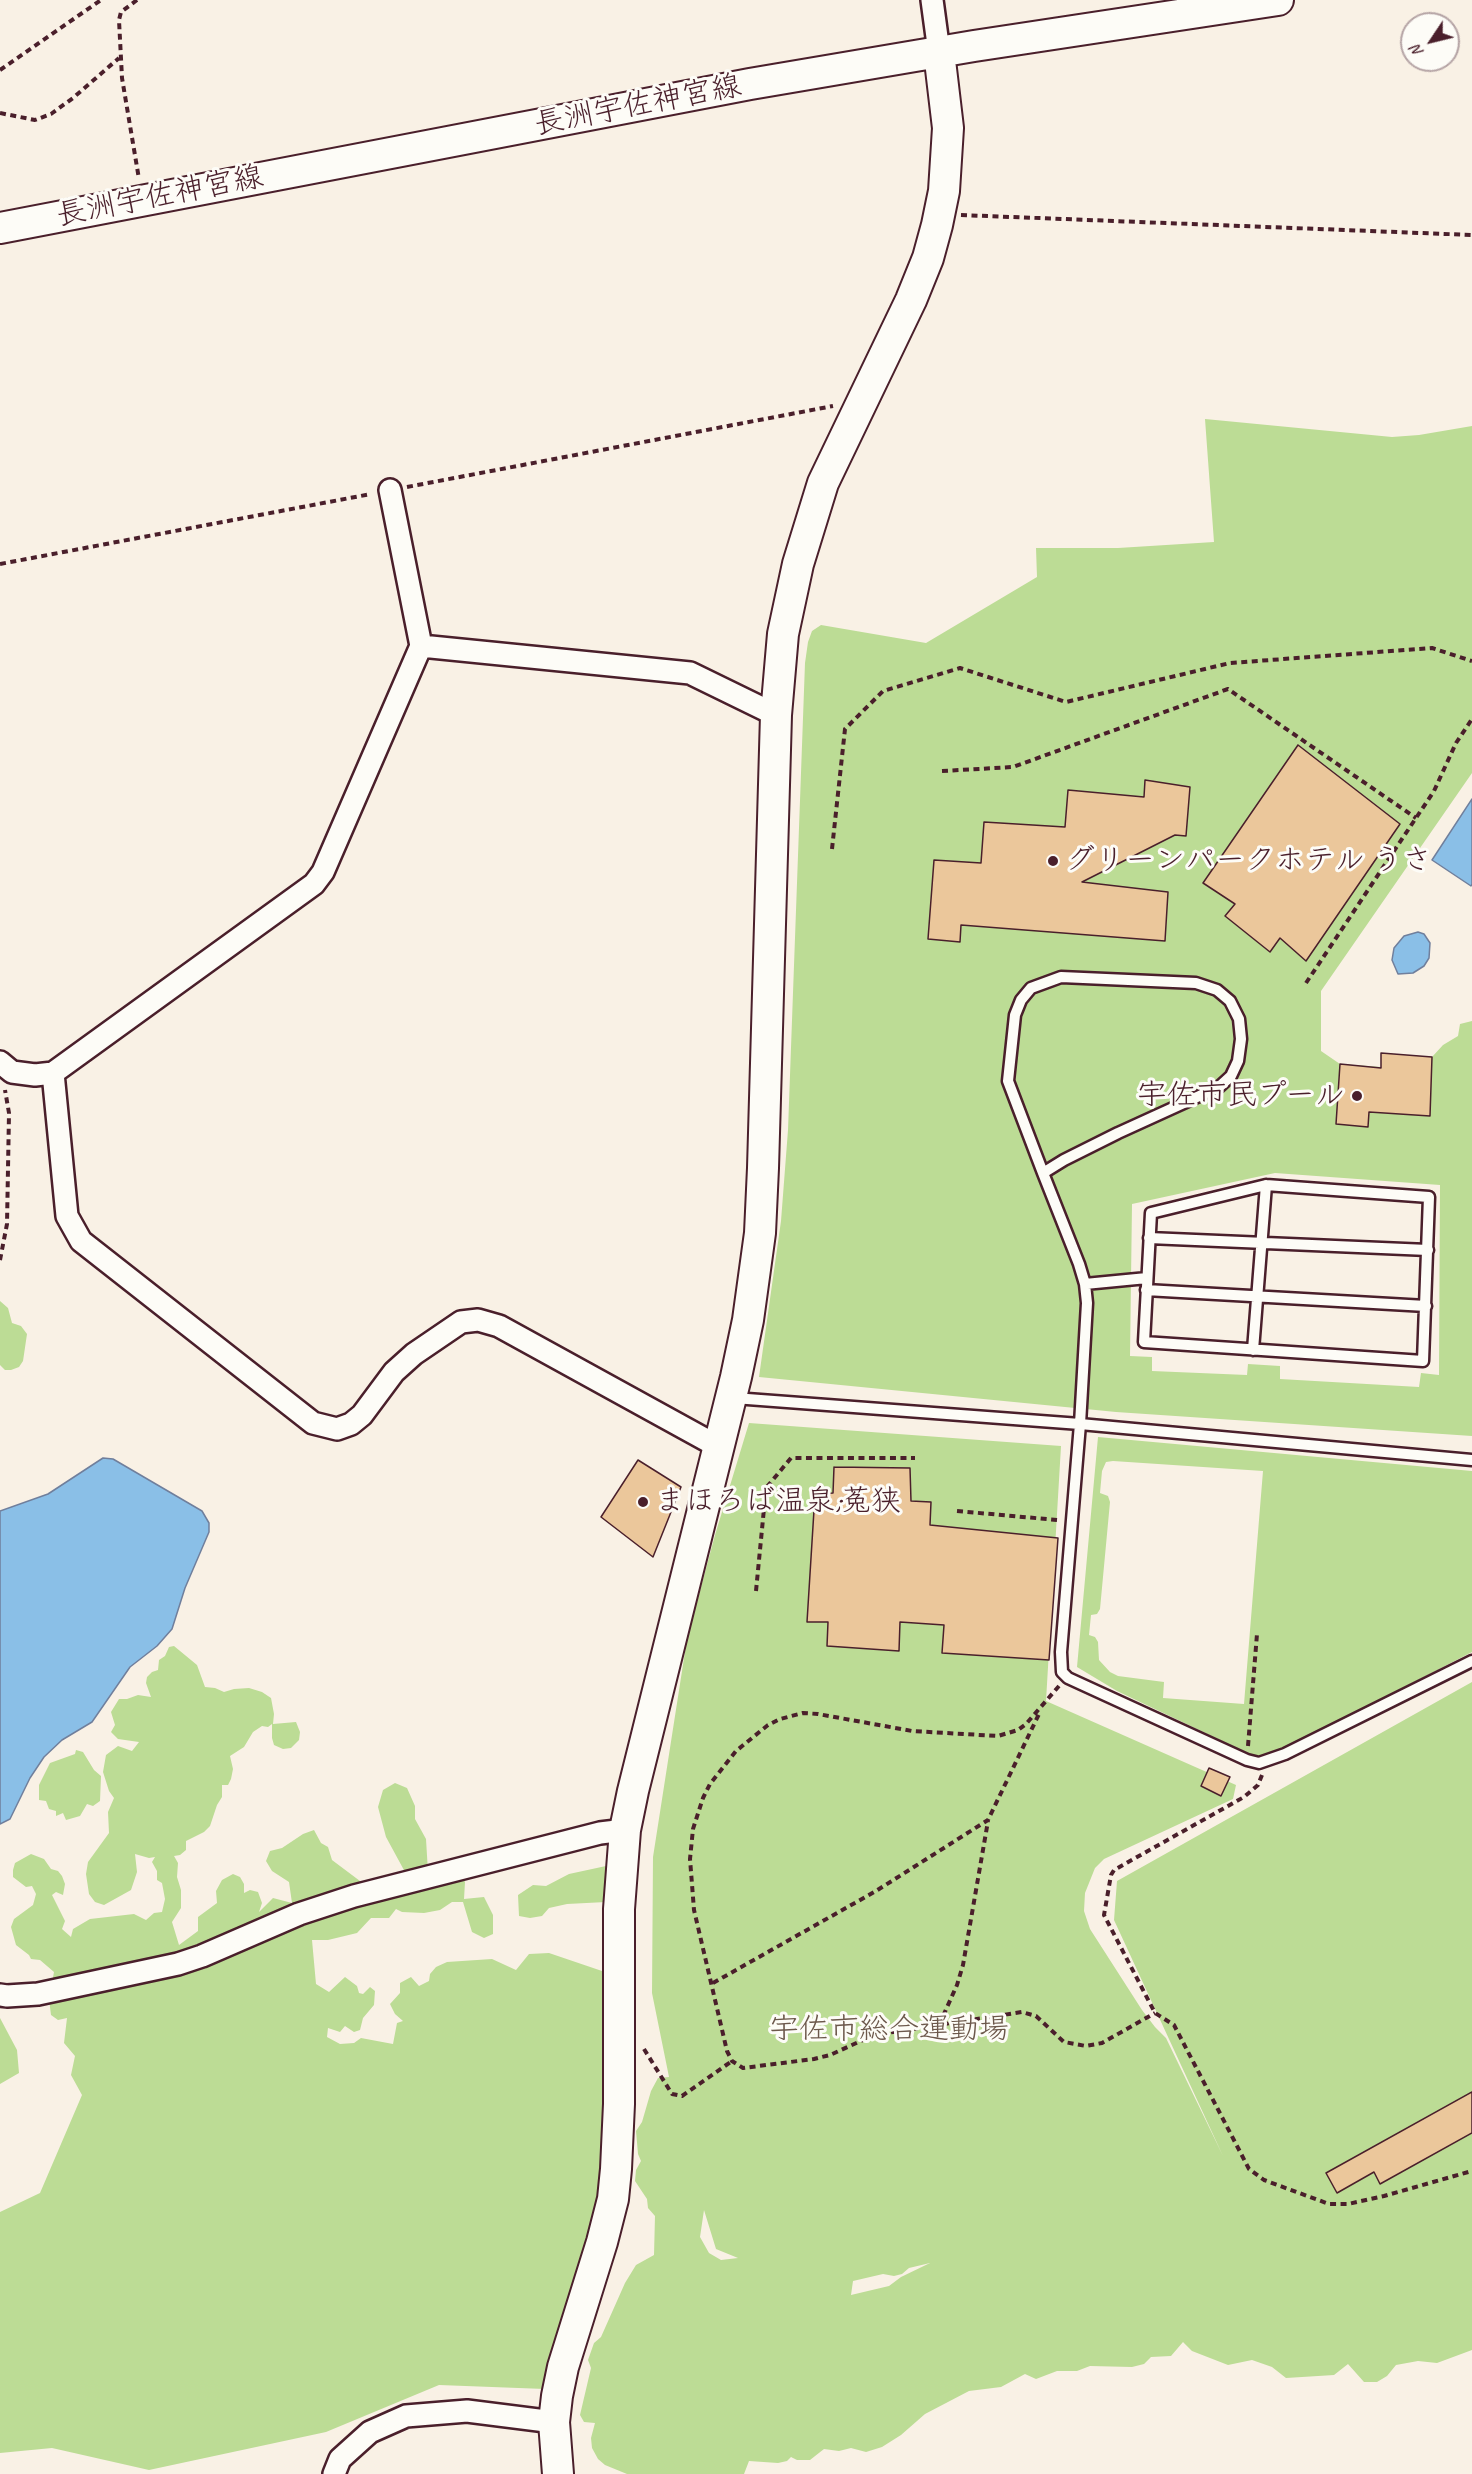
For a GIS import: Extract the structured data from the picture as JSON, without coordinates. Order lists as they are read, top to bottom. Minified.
{"streets":{"street":["長洲宇佐神宮線"]},"parks":["宇佐市総合運動場"],"places":["グリーンパークホテル うさ","宇佐市民プール","まほろば温泉;菟狭"],"north":"bottom left"}
